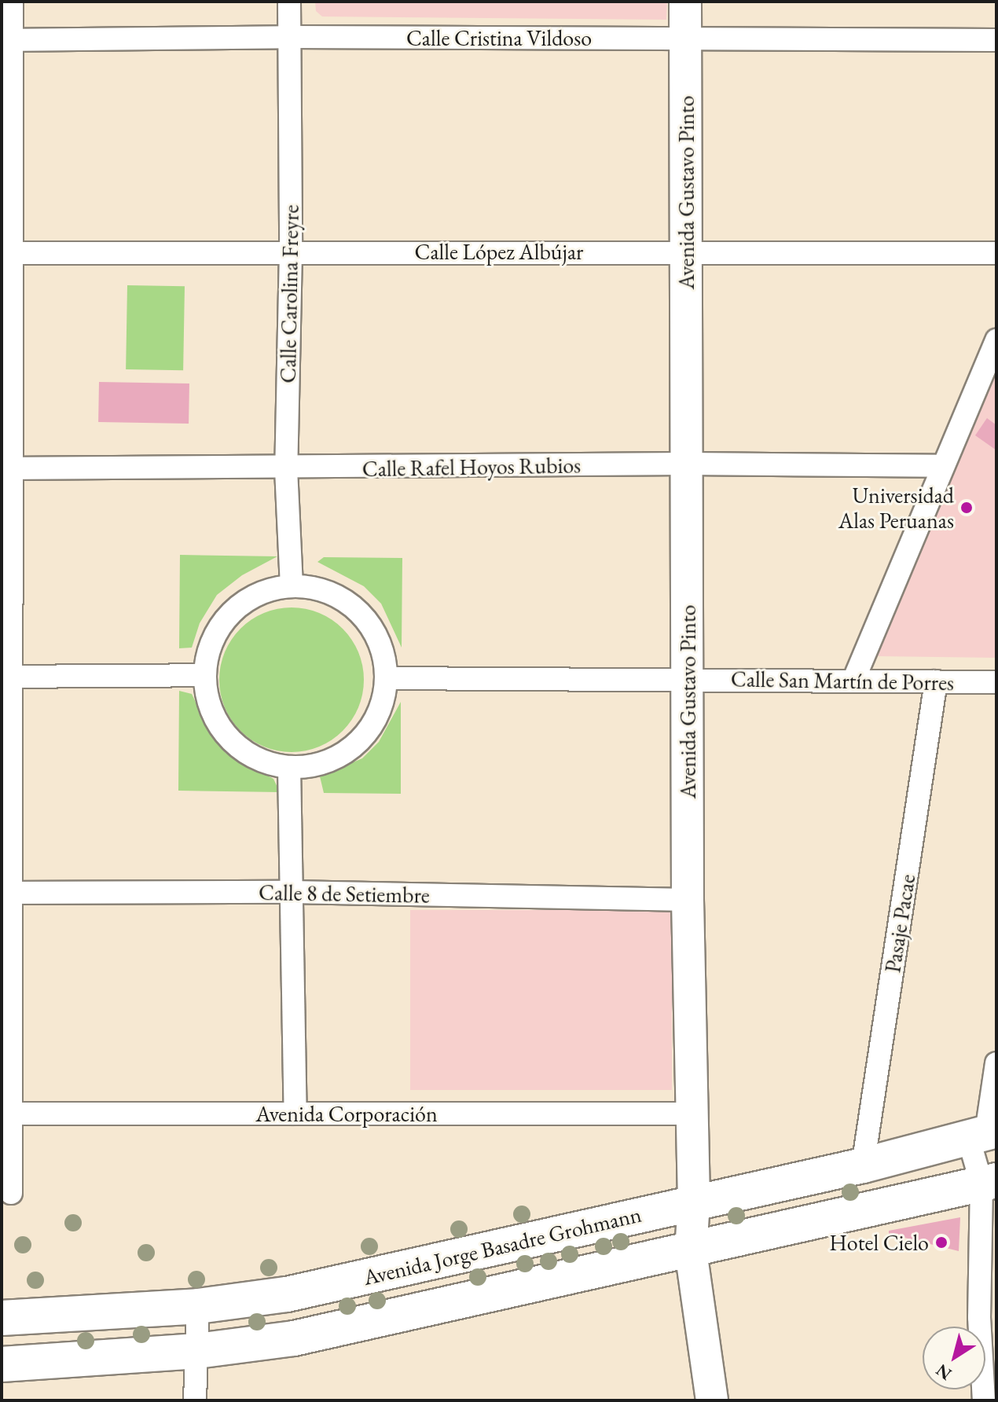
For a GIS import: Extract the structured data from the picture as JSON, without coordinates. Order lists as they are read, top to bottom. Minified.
{"streets":{"highway":["Avenida Jorge Basadre Grohmann"],"main road":["Avenida Gustavo Pinto"],"street":["Calle Cristina Vildoso","Calle López Albújar","Calle Carolina Freyre","Calle Rafel Hoyos Rubios","Calle San Martín de Porres","Calle 8 de Setiembre","Pasaje Pacae","Avenida Corporación"]},"crossings":[["Calle Cristina Vildoso","Avenida Gustavo Pinto"],["Calle Cristina Vildoso","Calle Carolina Freyre"],["Avenida Gustavo Pinto","Calle López Albújar"],["Avenida Gustavo Pinto","Calle Rafel Hoyos Rubios"],["Avenida Gustavo Pinto","Calle San Martín de Porres"],["Avenida Gustavo Pinto","Calle 8 de Setiembre"],["Avenida Gustavo Pinto","Avenida Corporación"],["Avenida Gustavo Pinto","Avenida Jorge Basadre Grohmann"],["Calle López Albújar","Calle Carolina Freyre"],["Calle Carolina Freyre","Calle Rafel Hoyos Rubios"],["Calle Carolina Freyre","Calle San Martín de Porres"],["Calle San Martín de Porres","Pasaje Pacae"],["Pasaje Pacae","Avenida Jorge Basadre Grohmann"]],"places":["Universidad Alas Peruanas","Hotel Cielo"],"north":"bottom left"}
